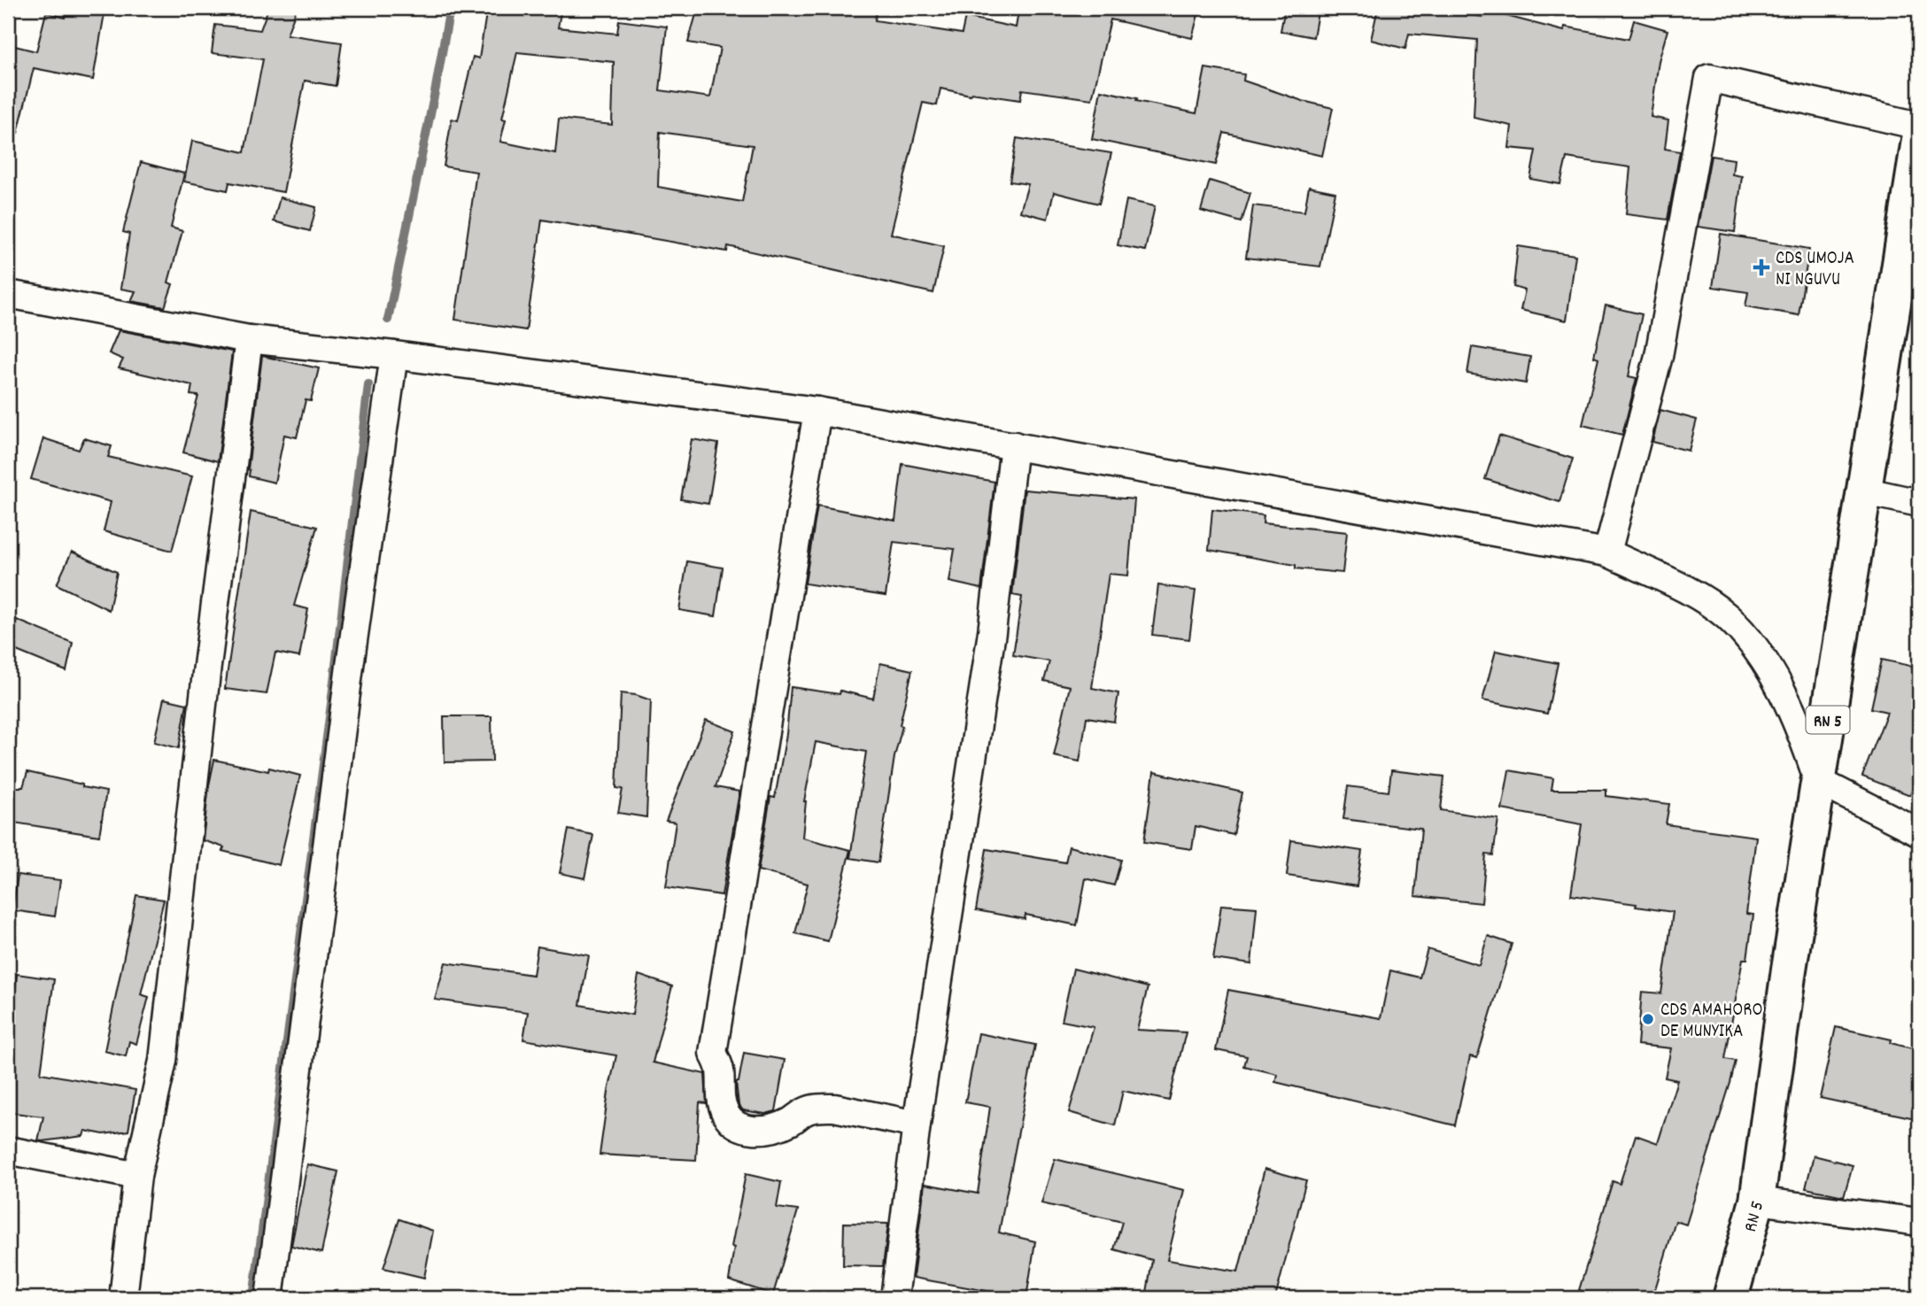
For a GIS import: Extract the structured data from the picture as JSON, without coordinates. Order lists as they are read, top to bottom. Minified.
{"streets":{"main road":["RN 5"]},"places":{"health":["CDS UMOJA NI NGUVU"],"other":["CDS AMAHORO DE MUNYIKA"]}}
